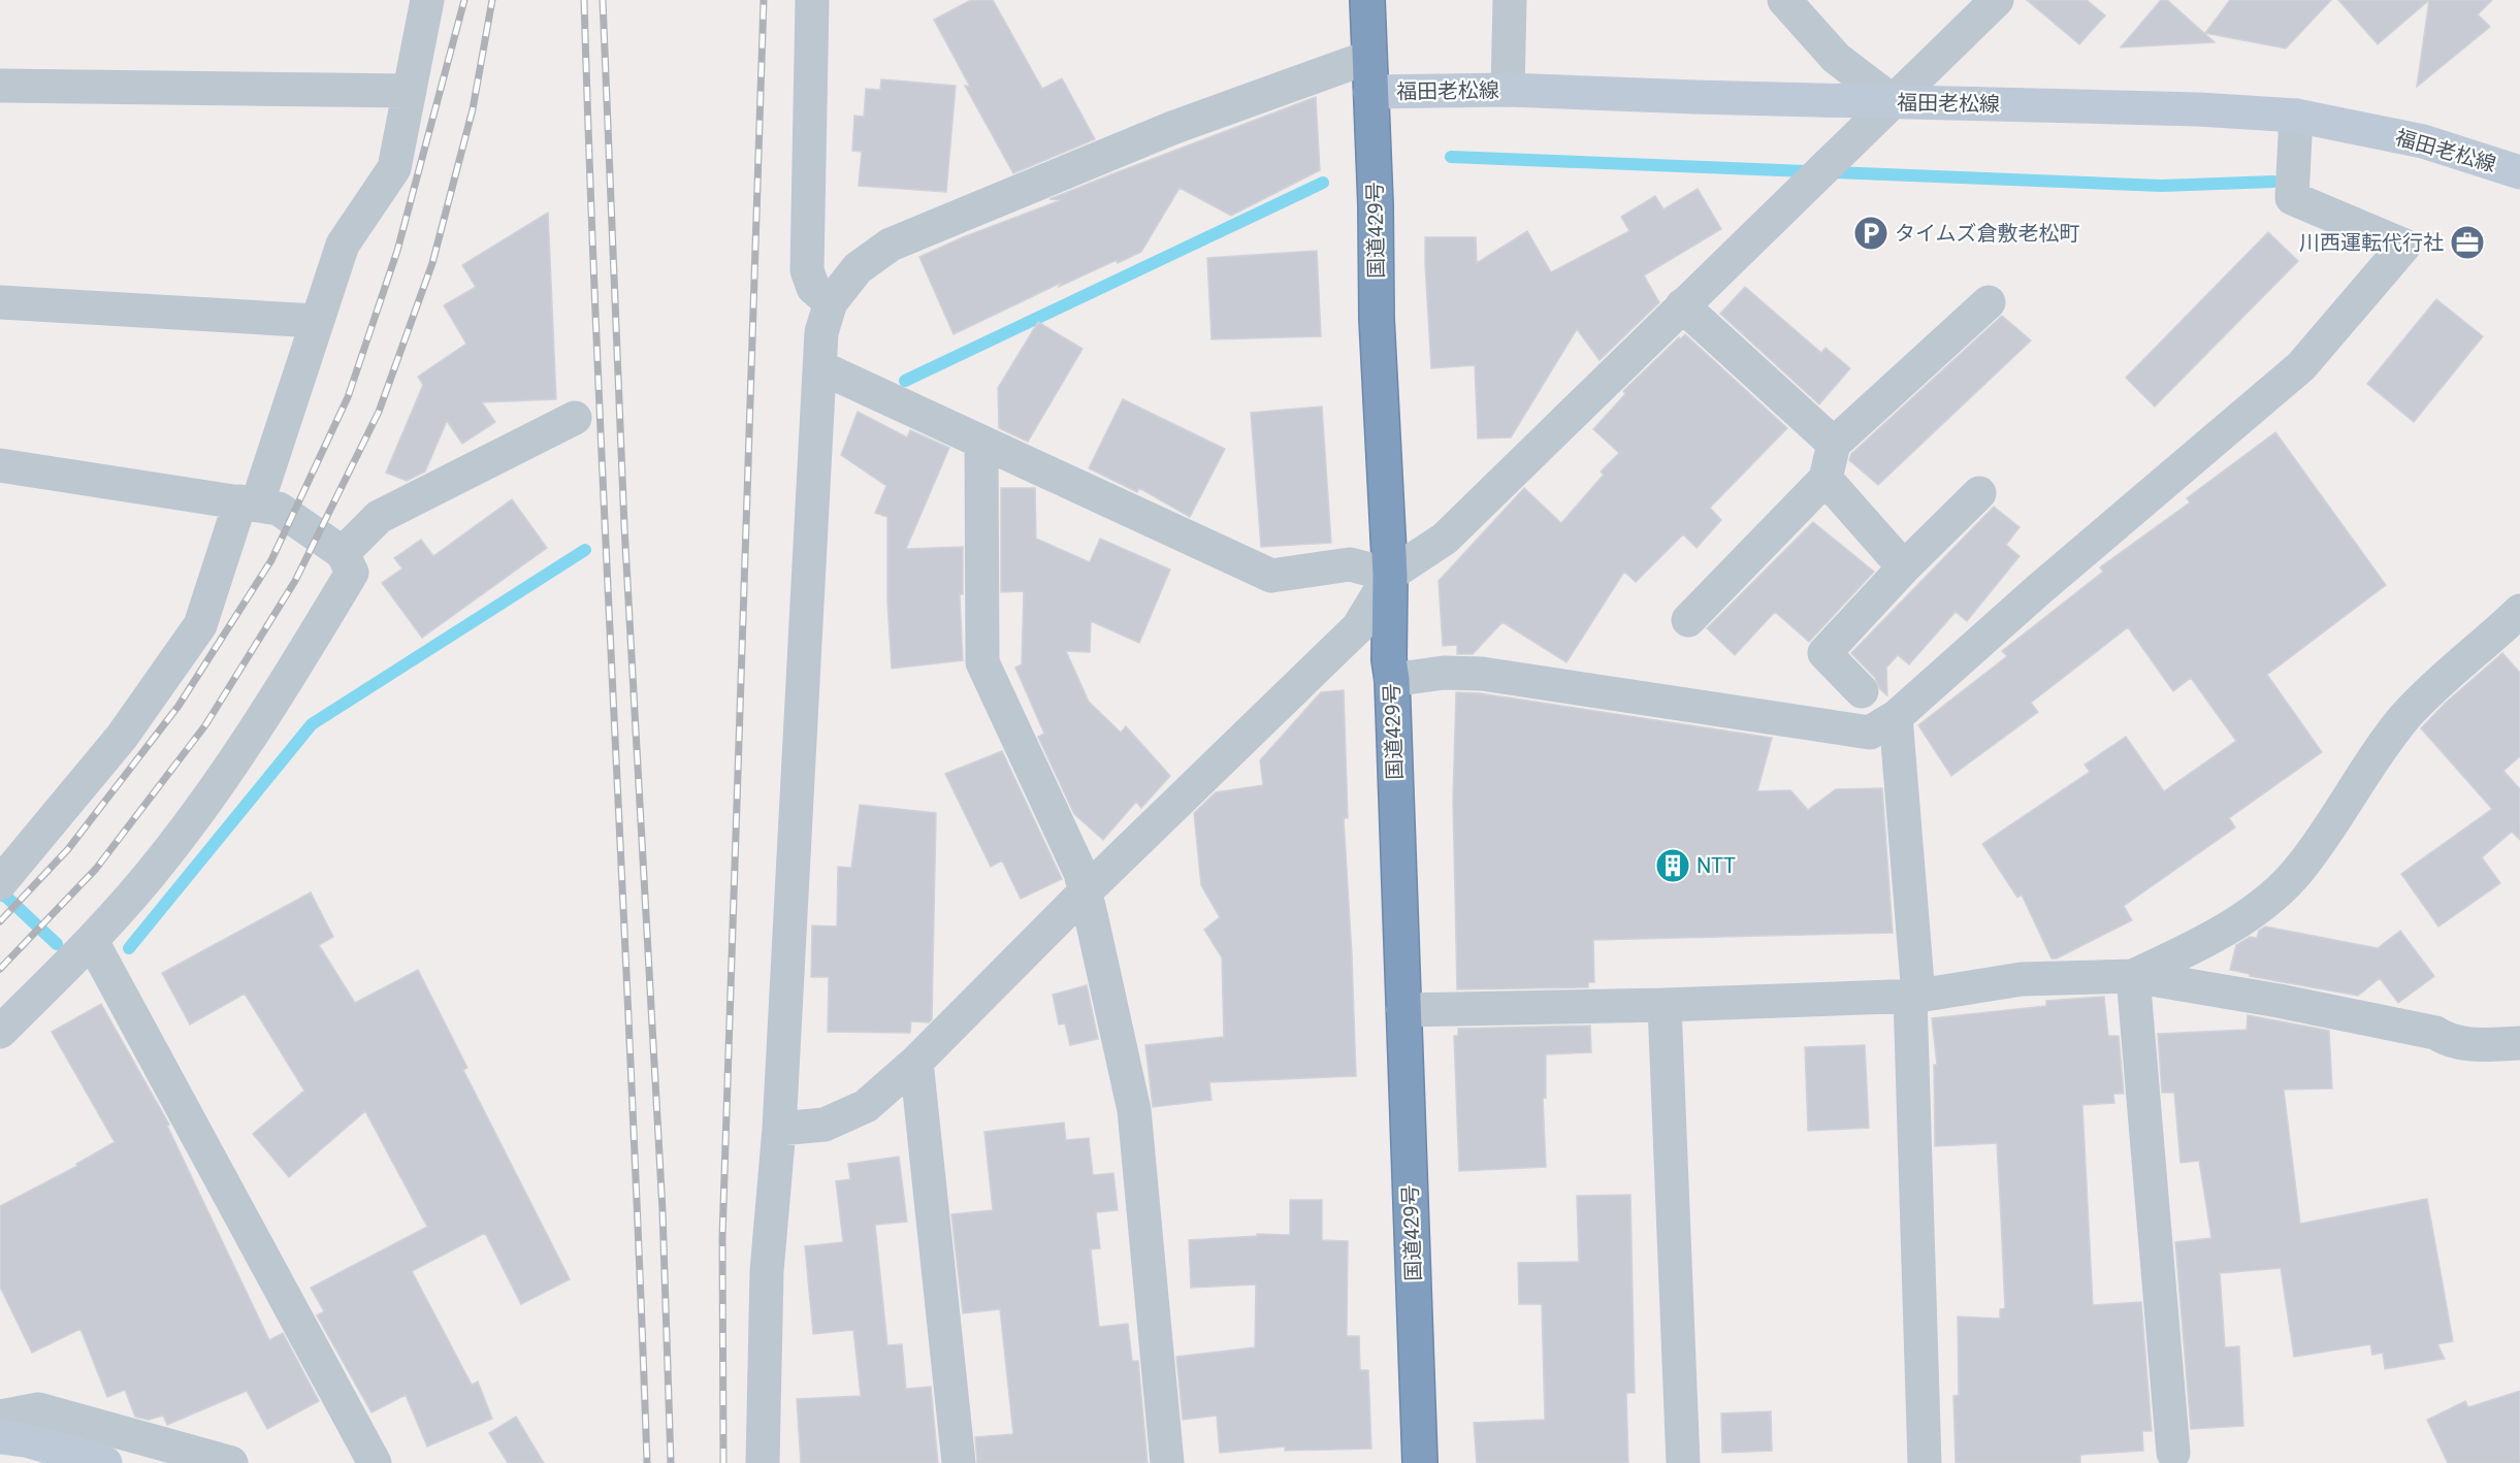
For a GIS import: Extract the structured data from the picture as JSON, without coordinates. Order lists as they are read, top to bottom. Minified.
{"streets":{"highway":["国道429号"],"main road":["福田老松線"]},"crossings":[["福田老松線","国道429号"]],"places":{"parking":["タイムズ倉敷老松町"],"office":["川西運転代行社"],"building":["NTT"]}}
